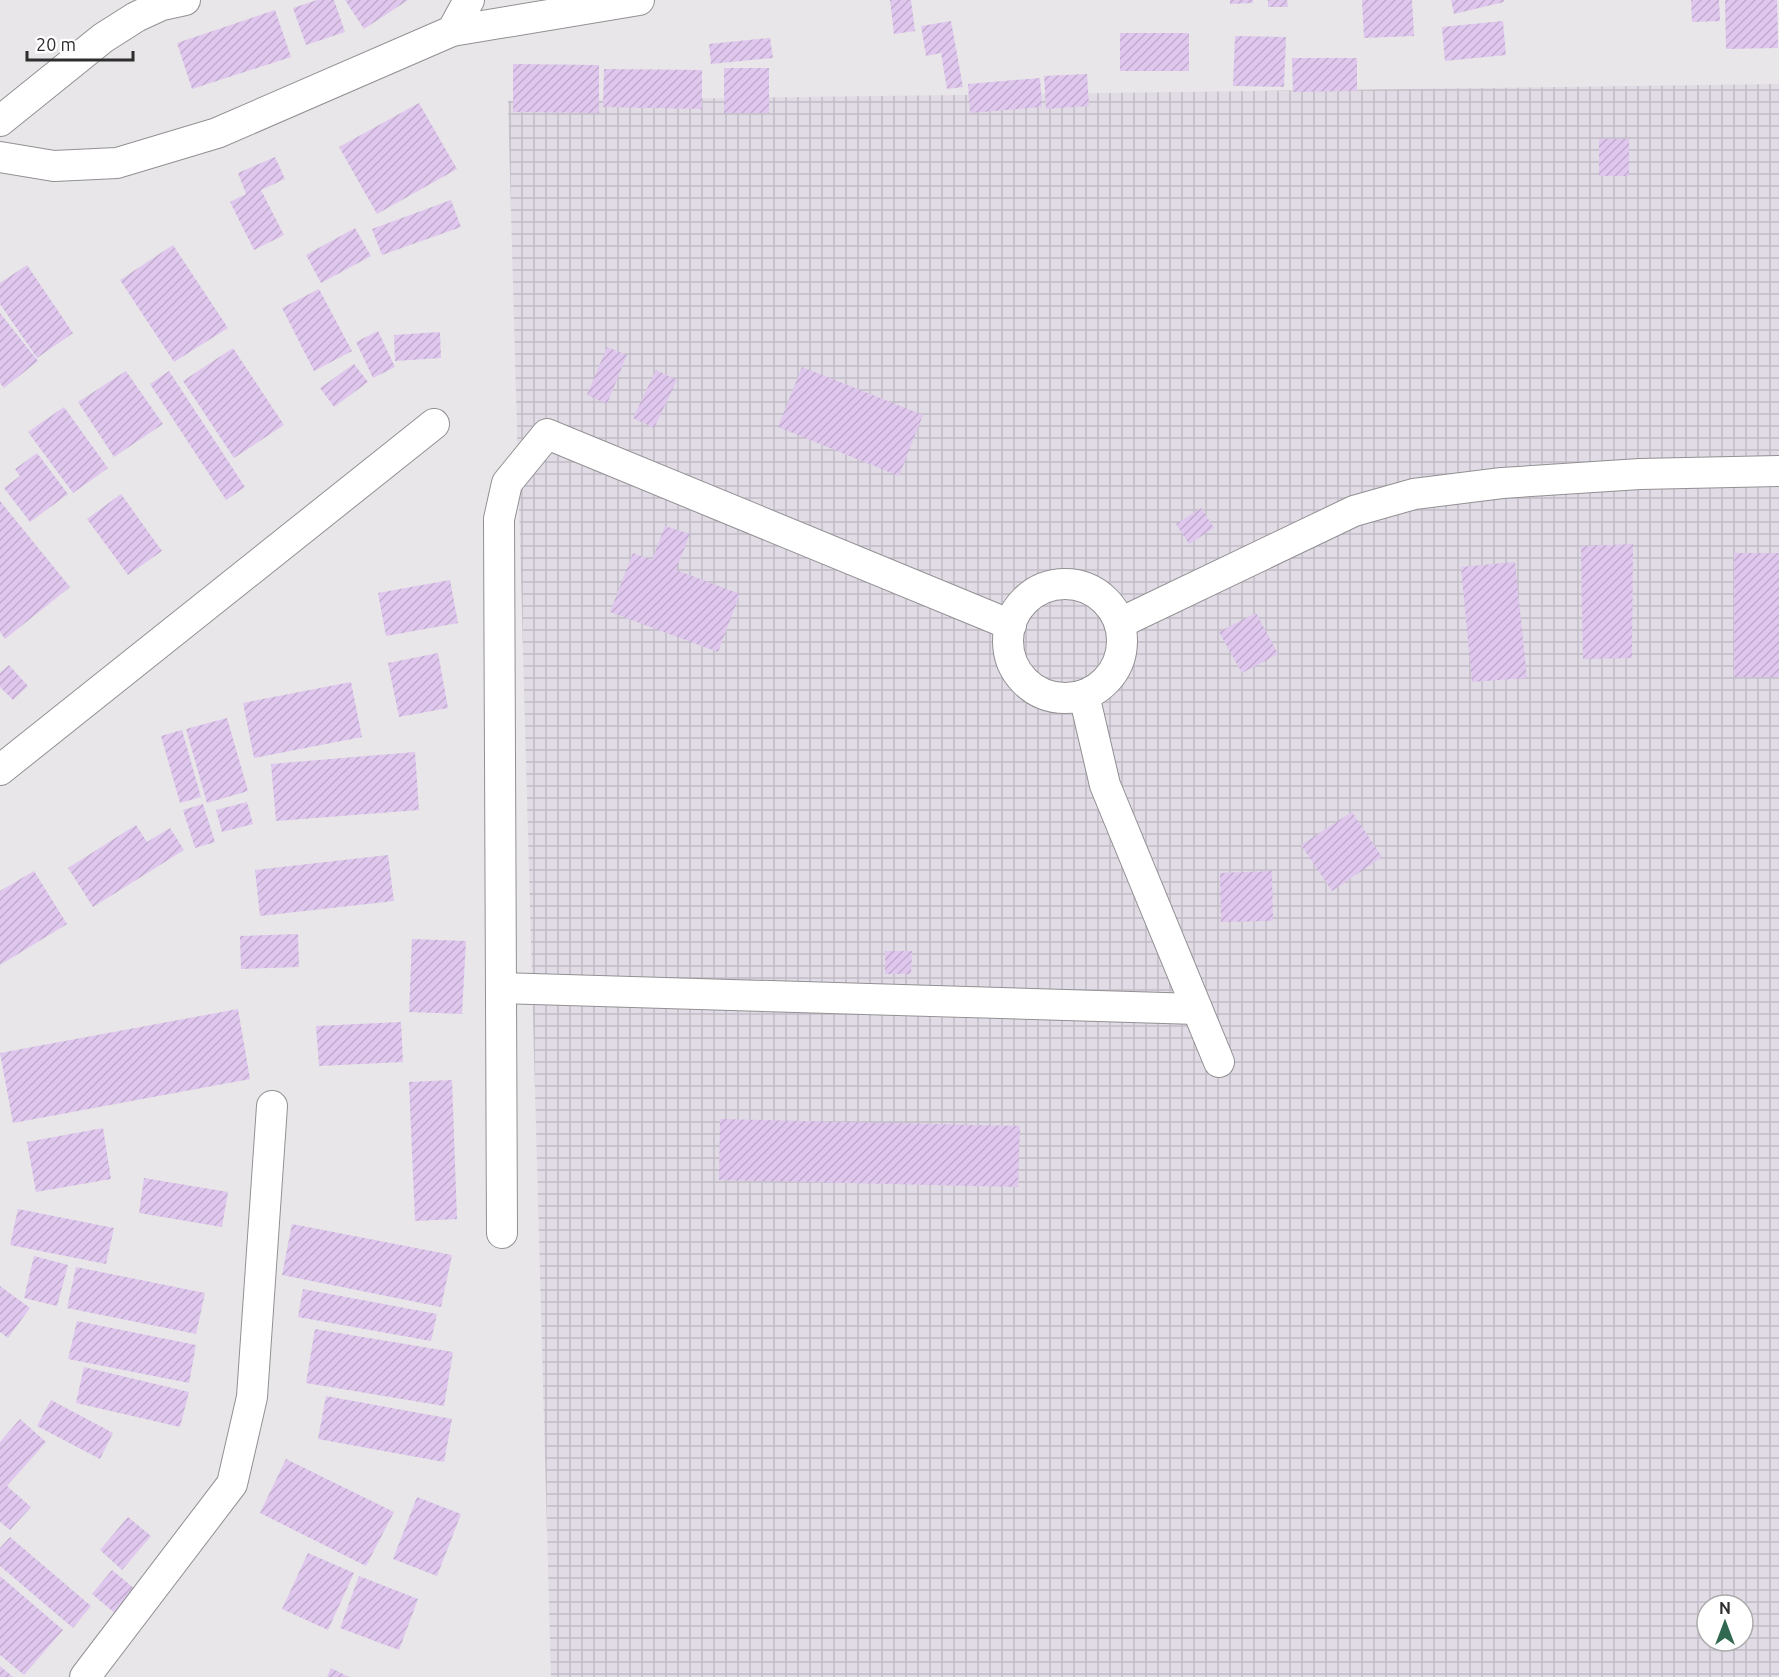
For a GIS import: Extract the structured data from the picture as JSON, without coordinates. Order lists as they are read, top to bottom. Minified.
{"scale_bar":"20 m","north":"top"}
